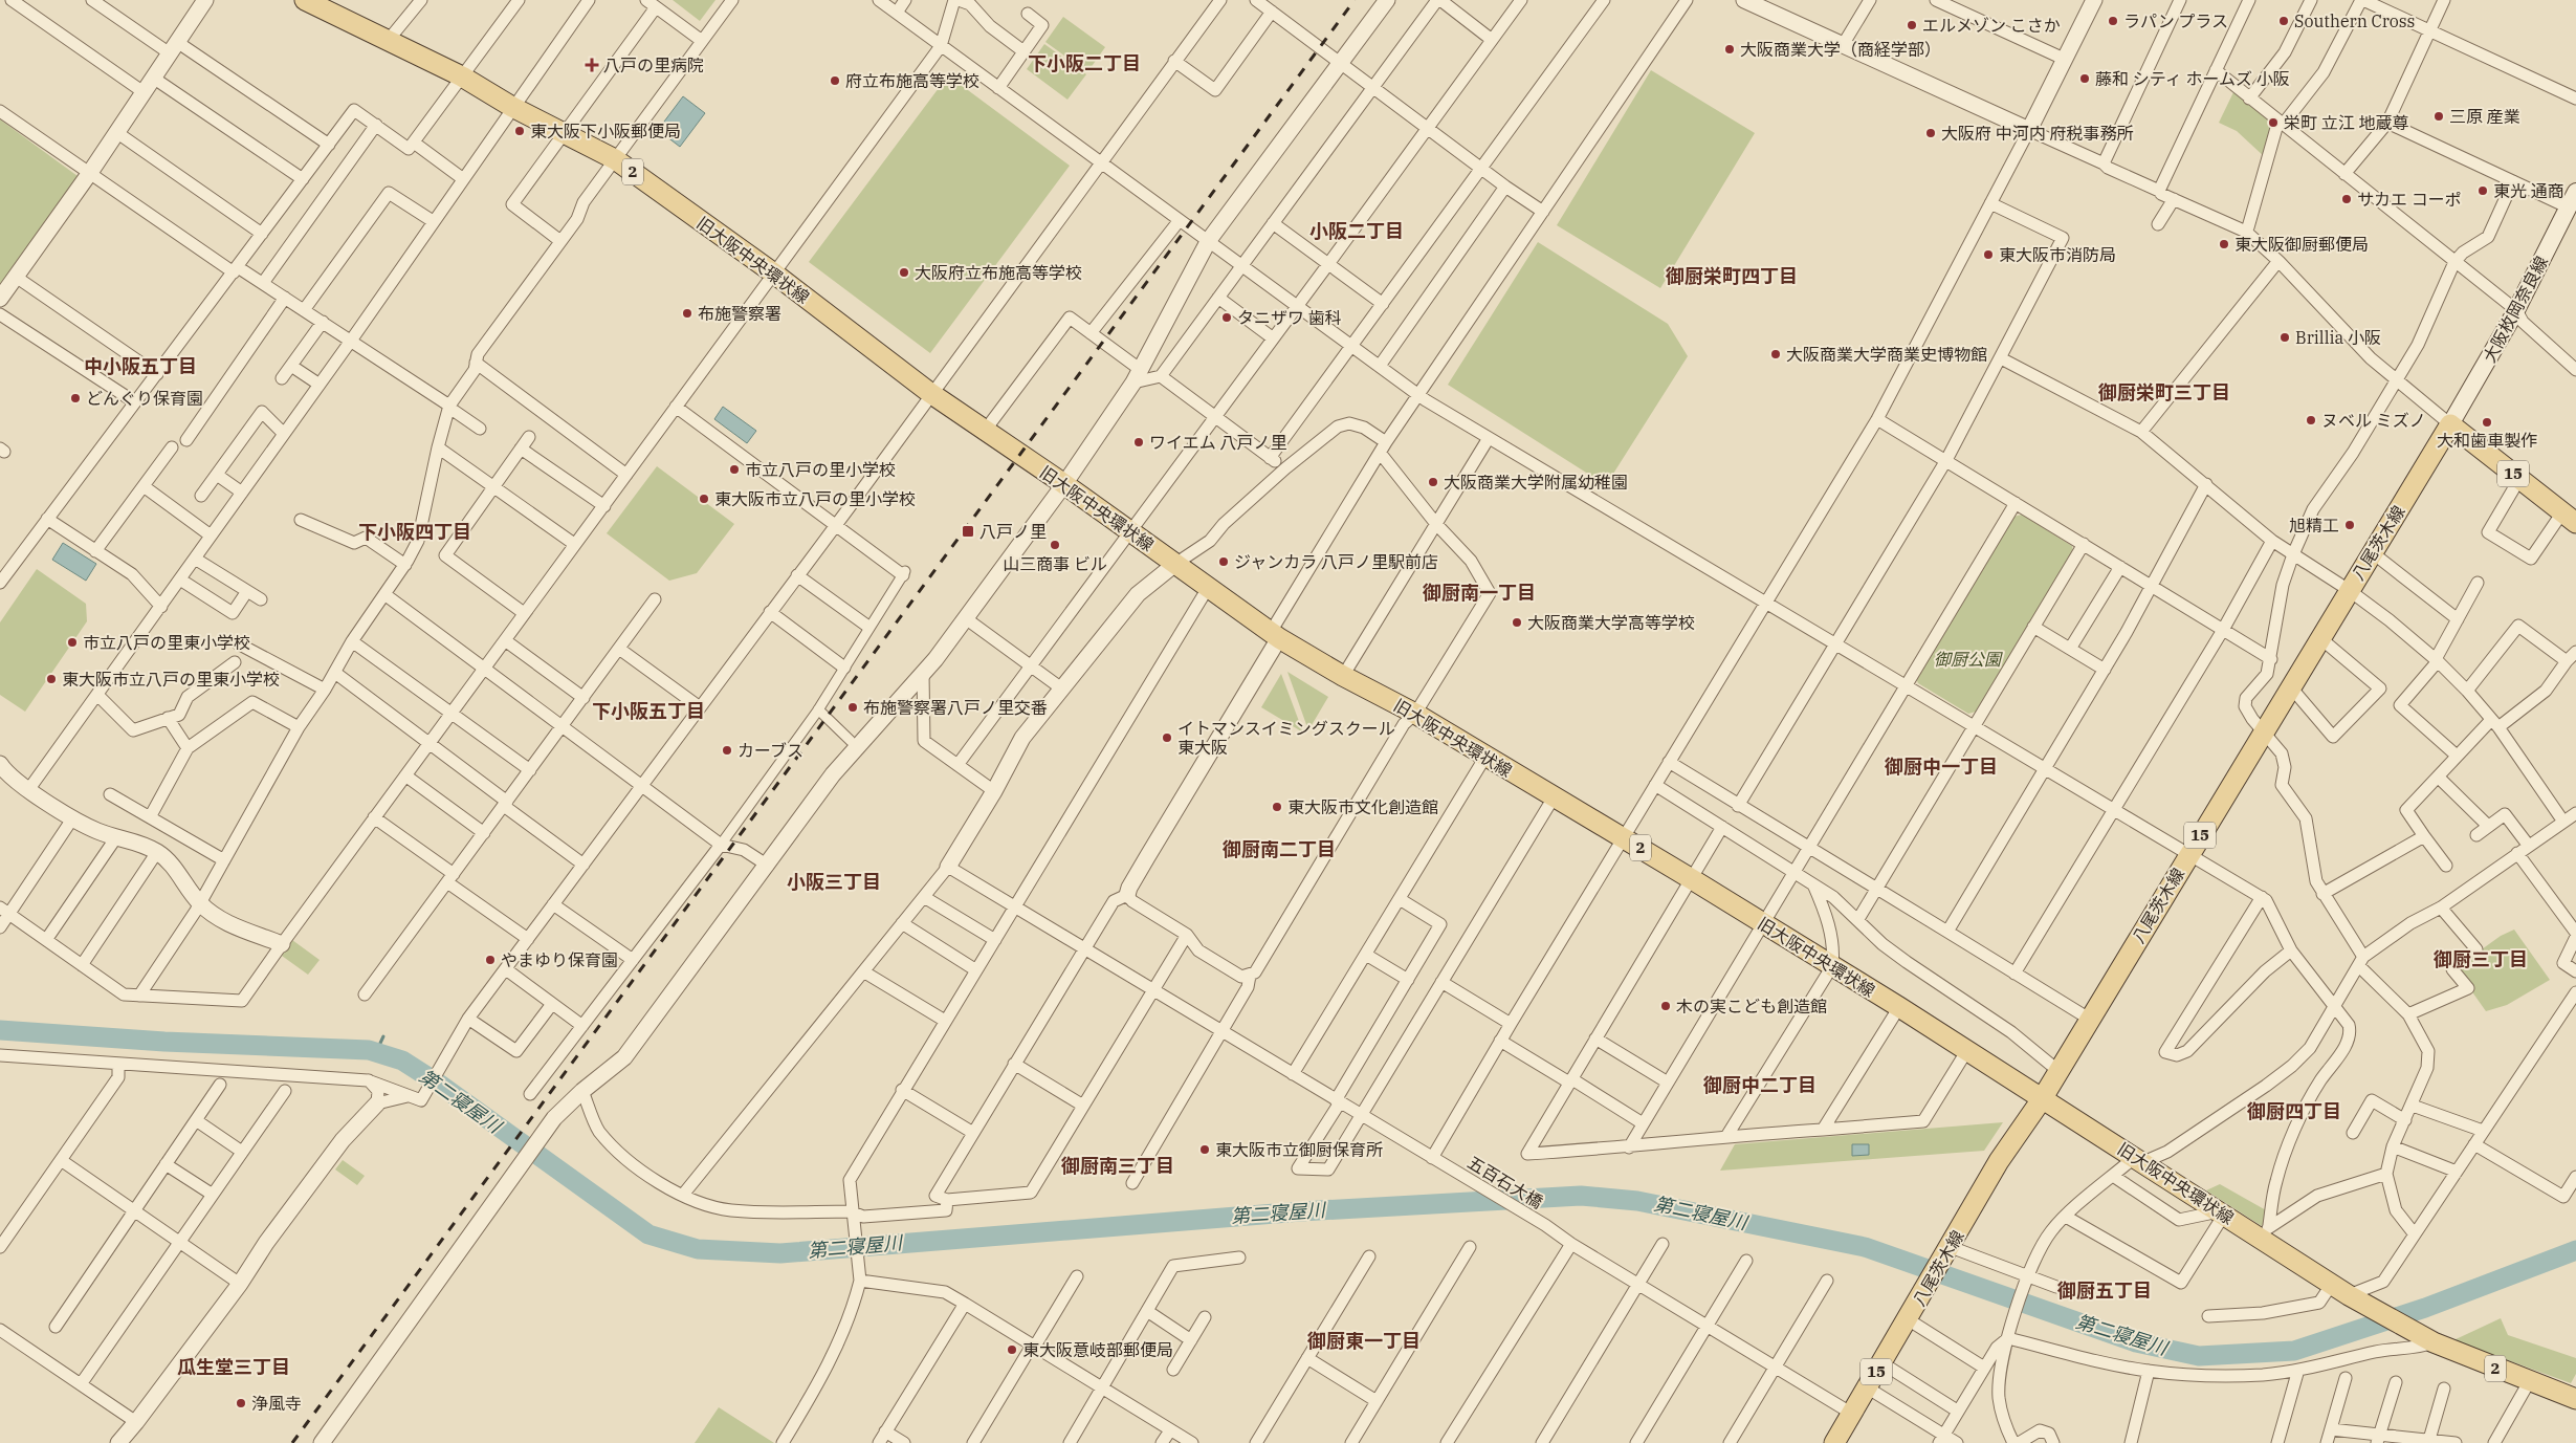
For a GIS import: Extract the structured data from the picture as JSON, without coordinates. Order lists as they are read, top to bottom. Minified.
{"streets":{"main road":["2","旧大阪中央環状線","大阪枚岡奈良線","15","八尾茨木線"],"street":["五百石大橋"]},"crossings":[["旧大阪中央環状線","八尾茨木線"],["大阪枚岡奈良線","15"],["大阪枚岡奈良線","八尾茨木線"],["15","八尾茨木線"],["八尾茨木線","五百石大橋"]],"districts":["下小阪二丁目","小阪二丁目","御厨栄町四丁目","中小阪五丁目","御厨栄町三丁目","下小阪四丁目","御厨南一丁目","下小阪五丁目","御厨中一丁目","御厨南二丁目","小阪三丁目","御厨三丁目","御厨中二丁目","御厨四丁目","御厨南三丁目","御厨五丁目","御厨東一丁目","瓜生堂三丁目"],"water":["第二寝屋川"],"parks":["御厨公園"],"places":{"other":["ラパン プラス","Southern Cross","エルメゾン こさか","大阪商業大学（商経学部）","藤和 シティ ホームズ 小阪","府立布施高等学校","三原 産業","栄町 立江 地蔵尊","東大阪下小阪郵便局","大阪府 中河内 府税事務所","東光 通商","サカエ コーポ","東大阪御厨郵便局","東大阪市消防局","大阪府立布施高等学校","布施警察署","タニザワ 歯科","Brillia 小阪","大阪商業大学商業史博物館","どんぐり保育園","ヌベル ミズノ","大和歯車製作","ワイエム 八戸ノ里","市立八戸の里小学校","大阪商業大学附属幼稚園","東大阪市立八戸の里小学校","旭精工","山三商事 ビル","ジャンカラ 八戸ノ里駅前店","大阪商業大学高等学校","市立八戸の里東小学校","東大阪市立八戸の里東小学校","布施警察署八戸ノ里交番","イトマンスイミングスクール 東大阪","カーブス","東大阪市文化創造館","やまゆり保育園","木の実こども創造館","東大阪市立御厨保育所","東大阪意岐部郵便局","浄風寺"],"health":["八戸の里病院"],"transit":["八戸ノ里"]}}
